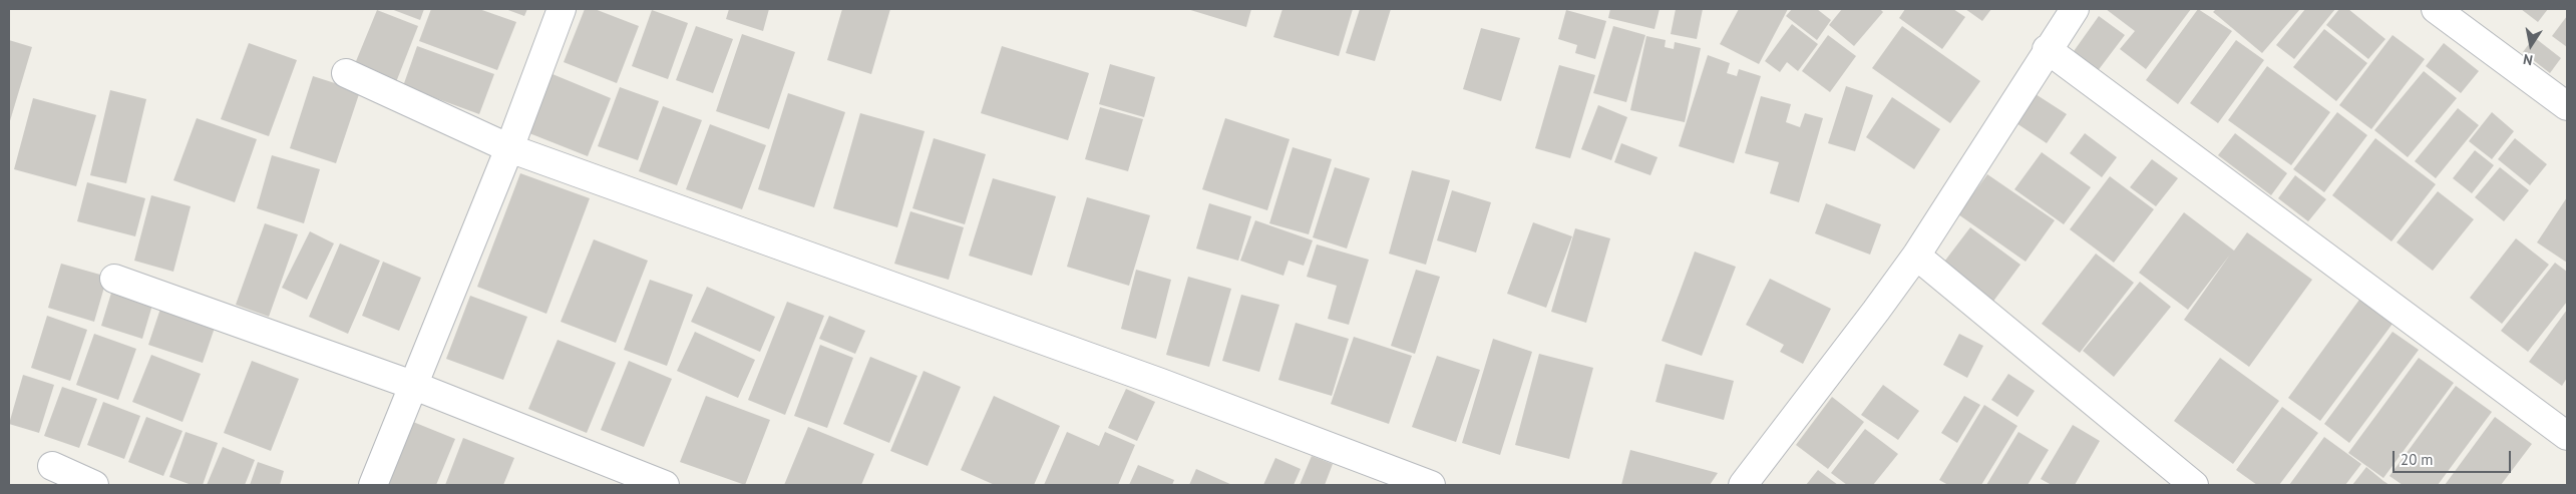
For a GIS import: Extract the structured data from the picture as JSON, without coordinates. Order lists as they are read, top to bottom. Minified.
{"scale_bar":"20 m","north":"bottom"}
